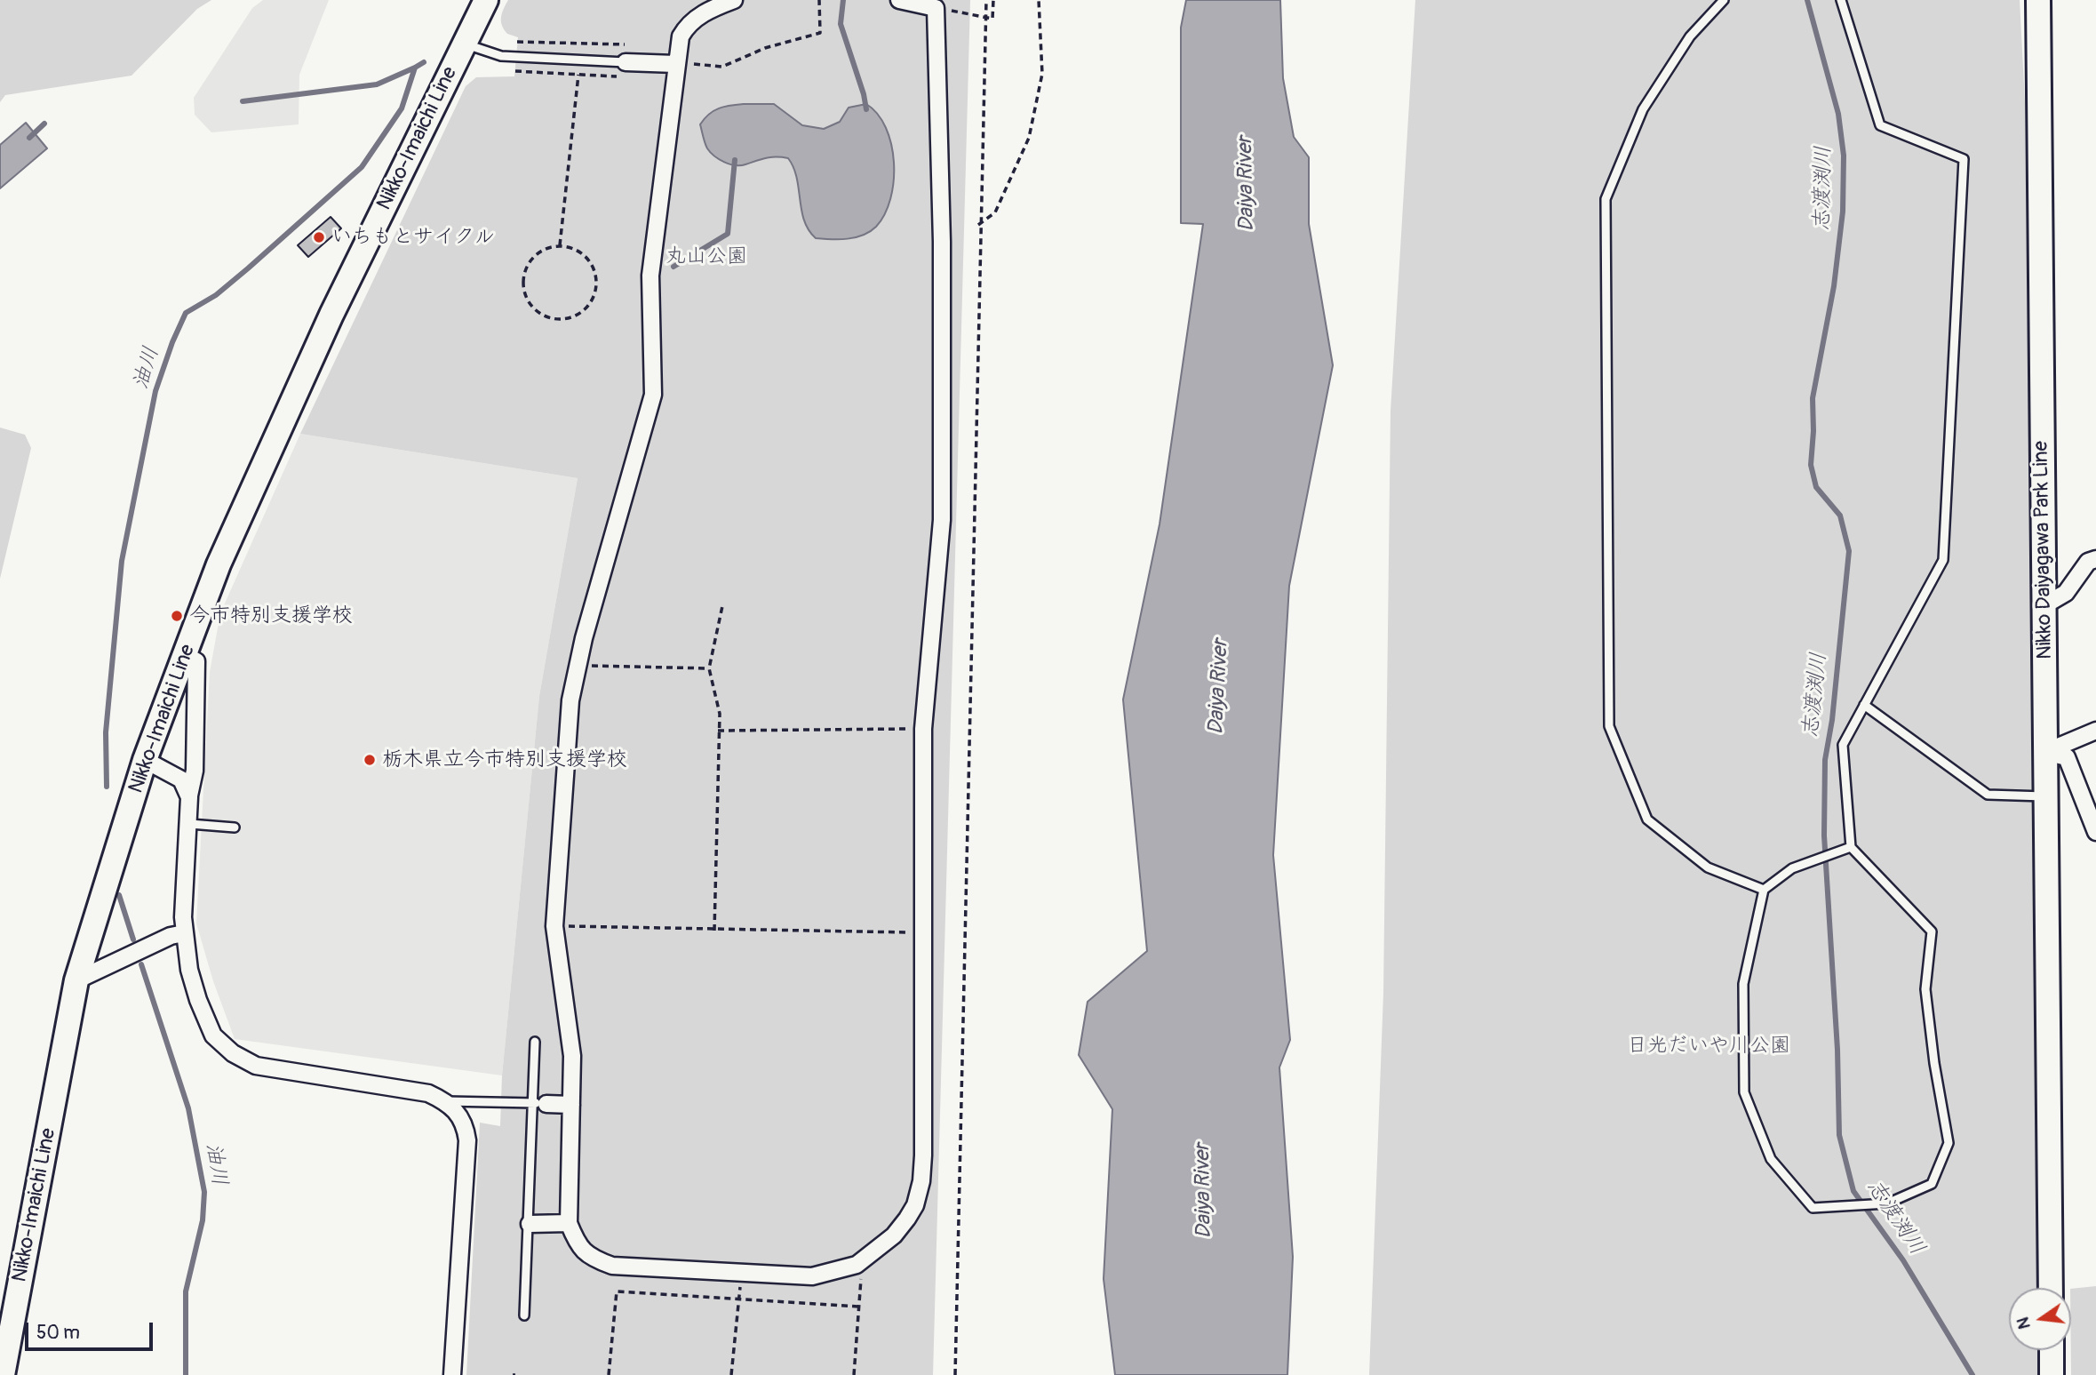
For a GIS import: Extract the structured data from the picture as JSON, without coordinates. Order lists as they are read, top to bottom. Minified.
{"streets":{"main road":["Nikko-Imaichi Line","Nikko Daiyagawa Park Line"]},"water":["Daiya River","志渡渕川","油川"],"parks":["丸山公園","日光だいや川公園"],"places":["いちもとサイクル","今市特別支援学校","栃木県立今市特別支援学校"],"scale_bar":"50 m","north":"left"}
